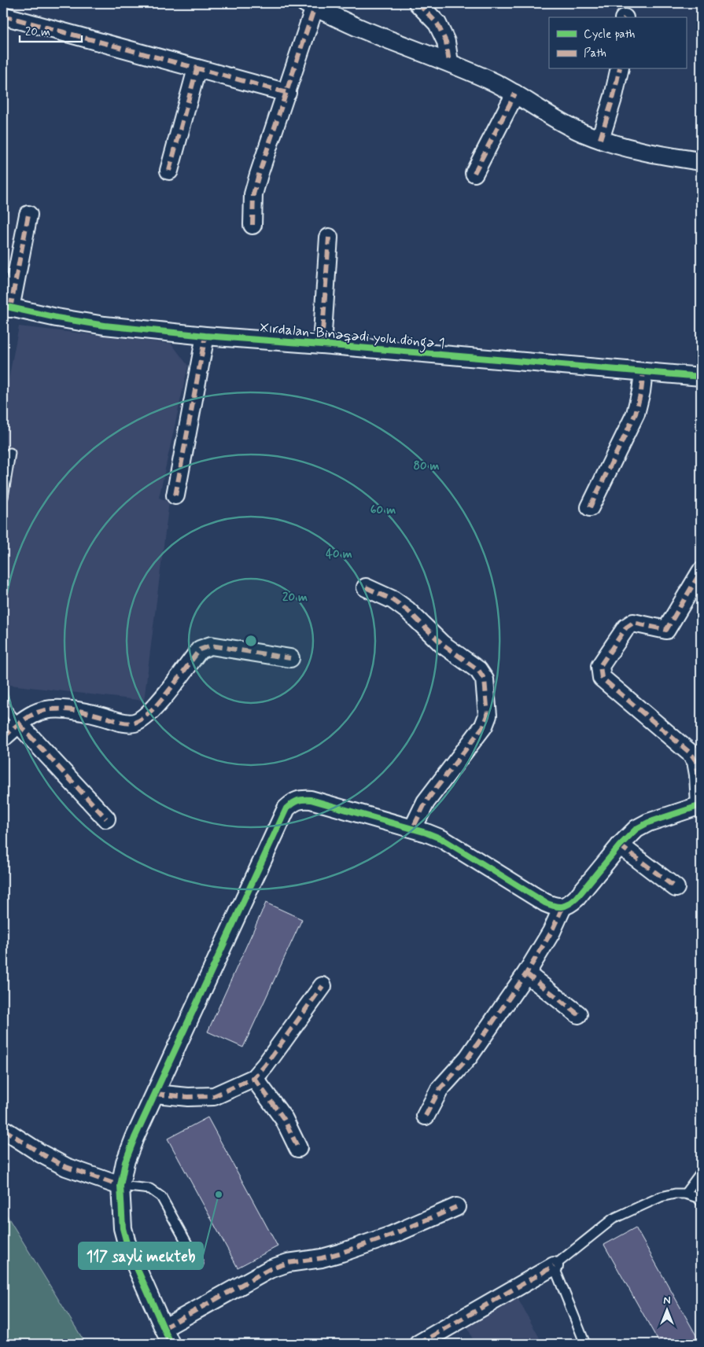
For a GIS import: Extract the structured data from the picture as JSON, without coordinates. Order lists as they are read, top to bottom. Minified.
{"streets":{"street":["Xırdalan-Binəqədi yolu döngə 1"]},"places":["117 sayli mekteb"],"legend":["Cycle path","Path"],"scale_bar":"20 m","north":"top","rings":["80 m","60 m","40 m","20 m"]}
